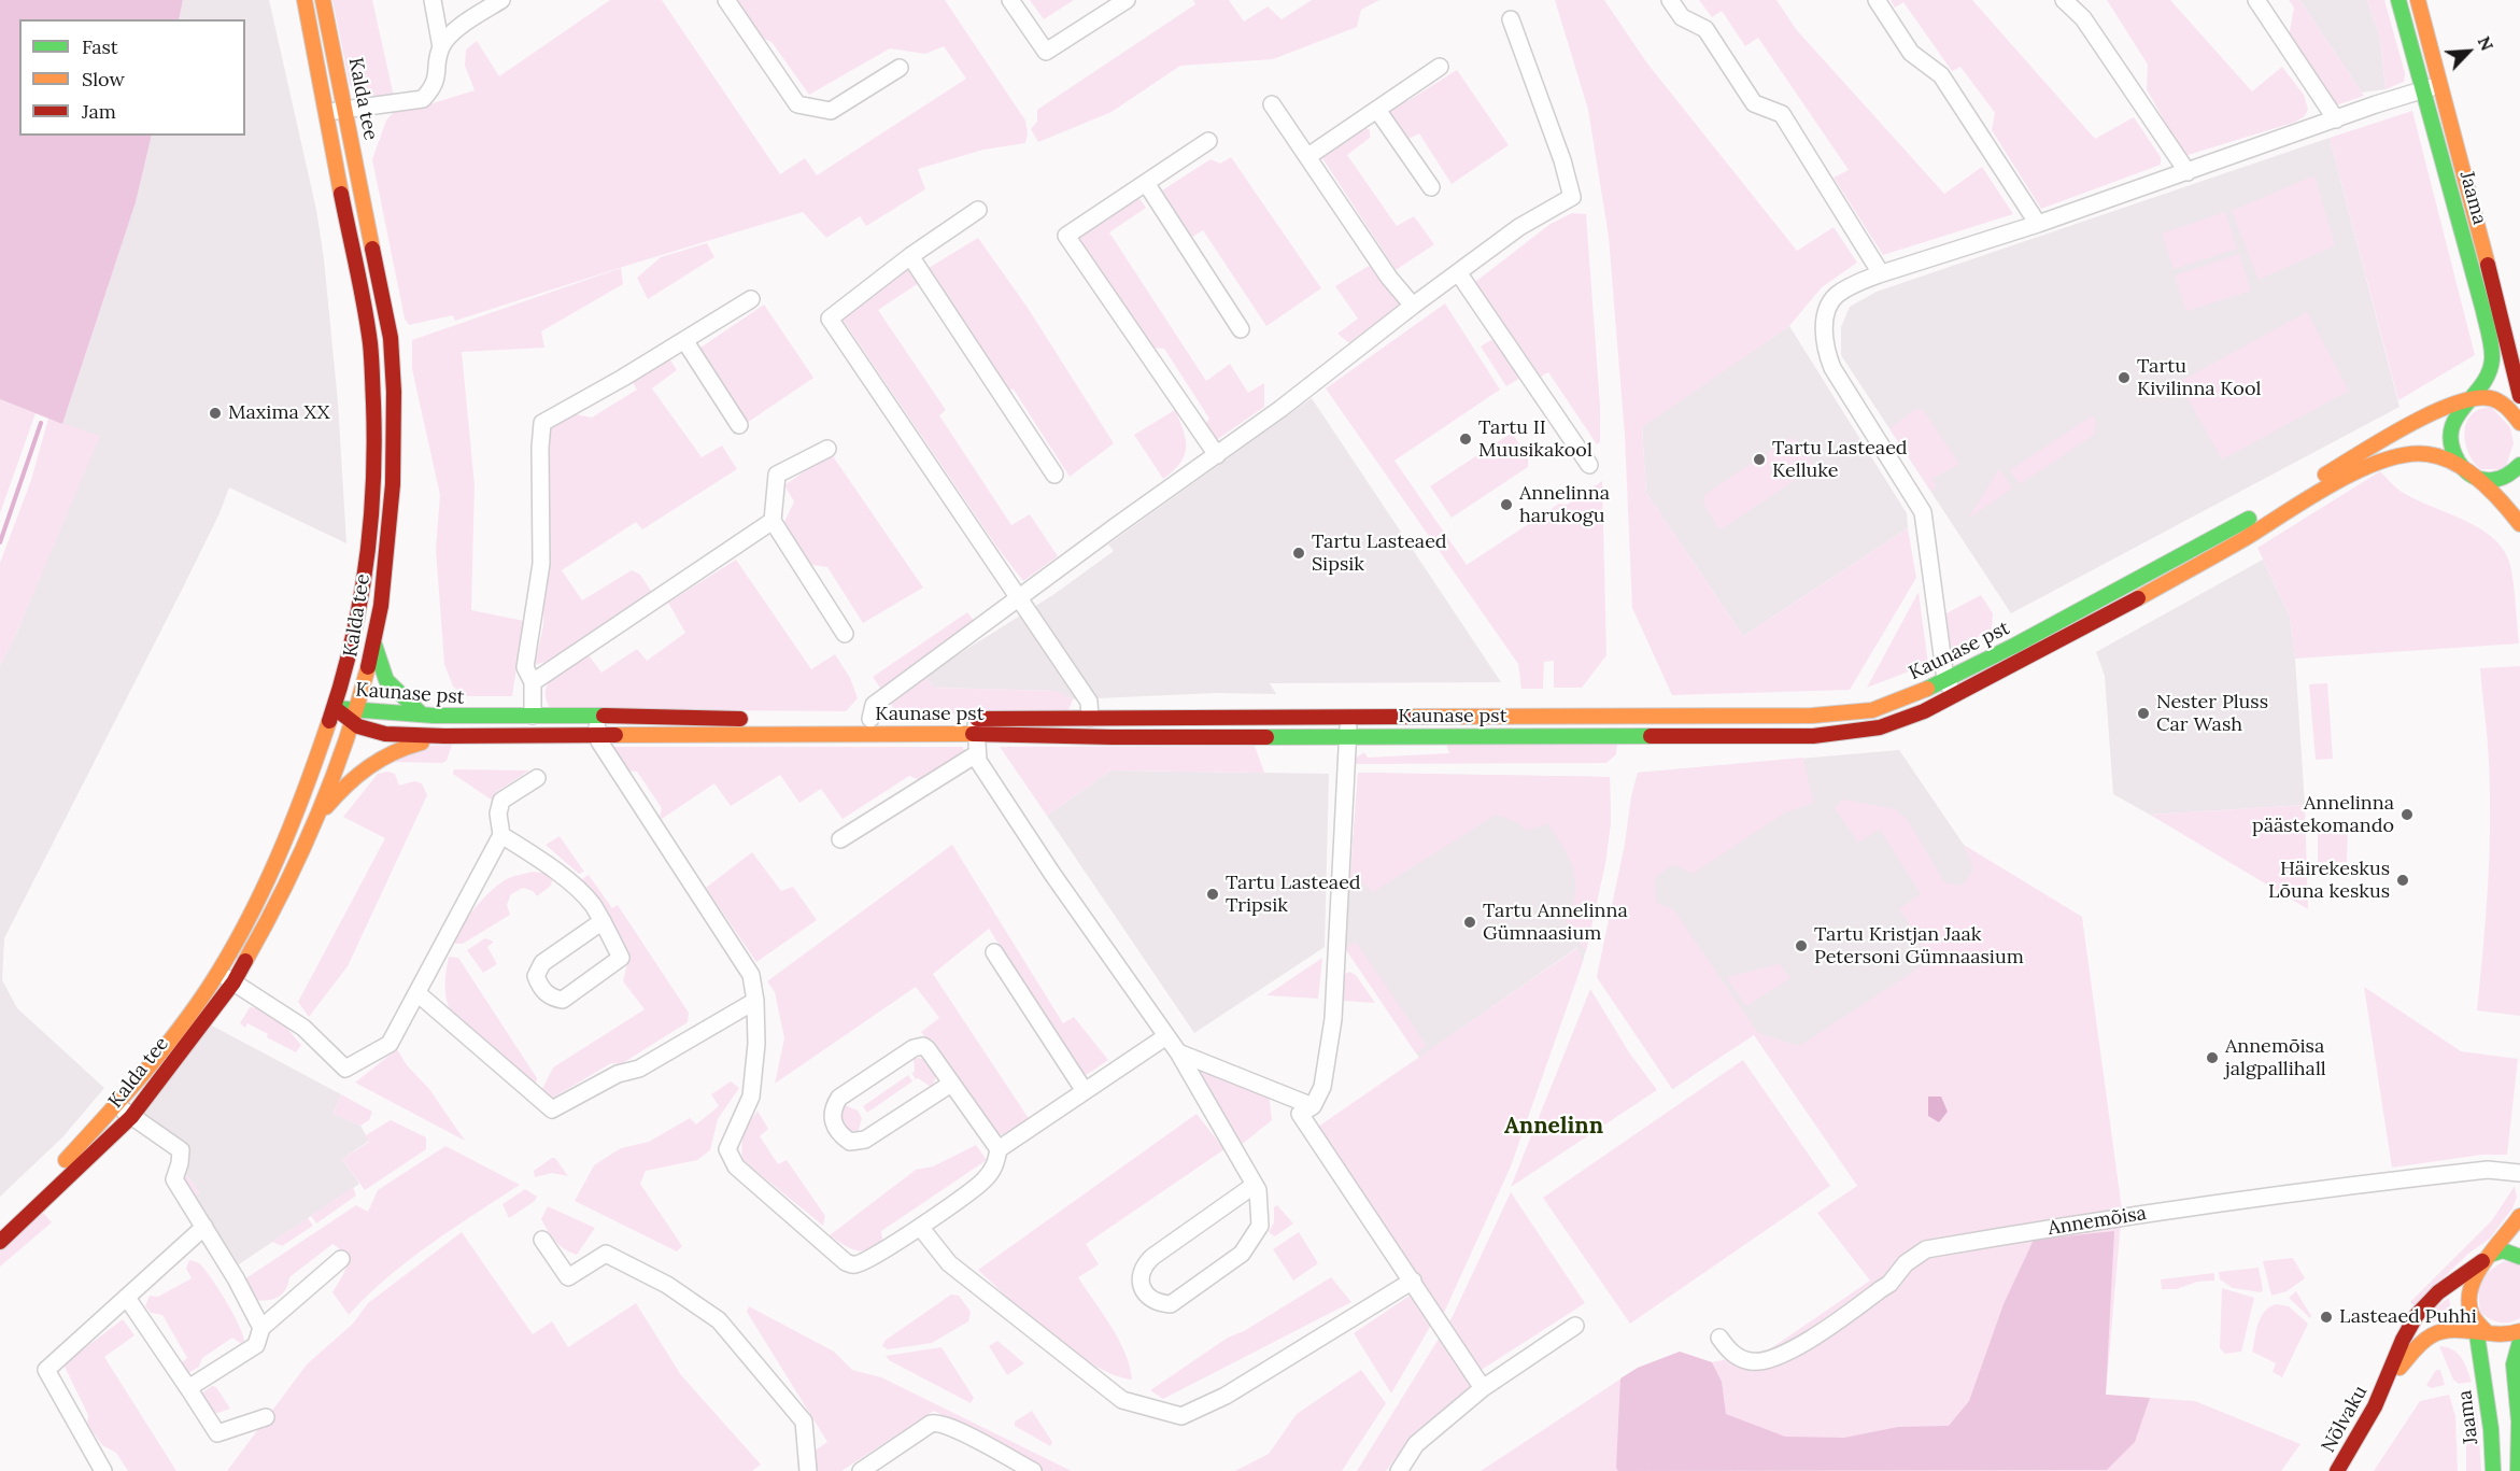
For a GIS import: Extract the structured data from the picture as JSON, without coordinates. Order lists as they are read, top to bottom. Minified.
{"streets":{"street":["Kalda tee","Jaama","Kaunase pst","Annemõisa","Nõlvaku"]},"crossings":[["Kalda tee","Kaunase pst"],["Jaama","Kaunase pst"],["Jaama","Nõlvaku"]],"districts":["Annelinn"],"places":["Tartu Kivilinna Kool","Maxima XX","Tartu II Muusikakool","Tartu Lasteaed Kelluke","Annelinna harukogu","Tartu Lasteaed Sipsik","Nester Pluss Car Wash","Annelinna päästekomando","Häirekeskus Lõuna keskus","Tartu Lasteaed Tripsik","Tartu Annelinna Gümnaasium","Tartu Kristjan Jaak Petersoni Gümnaasium","Annemõisa jalgpallihall","Lasteaed Puhhi"],"legend":["Fast","Slow","Jam"],"north":"top right"}
